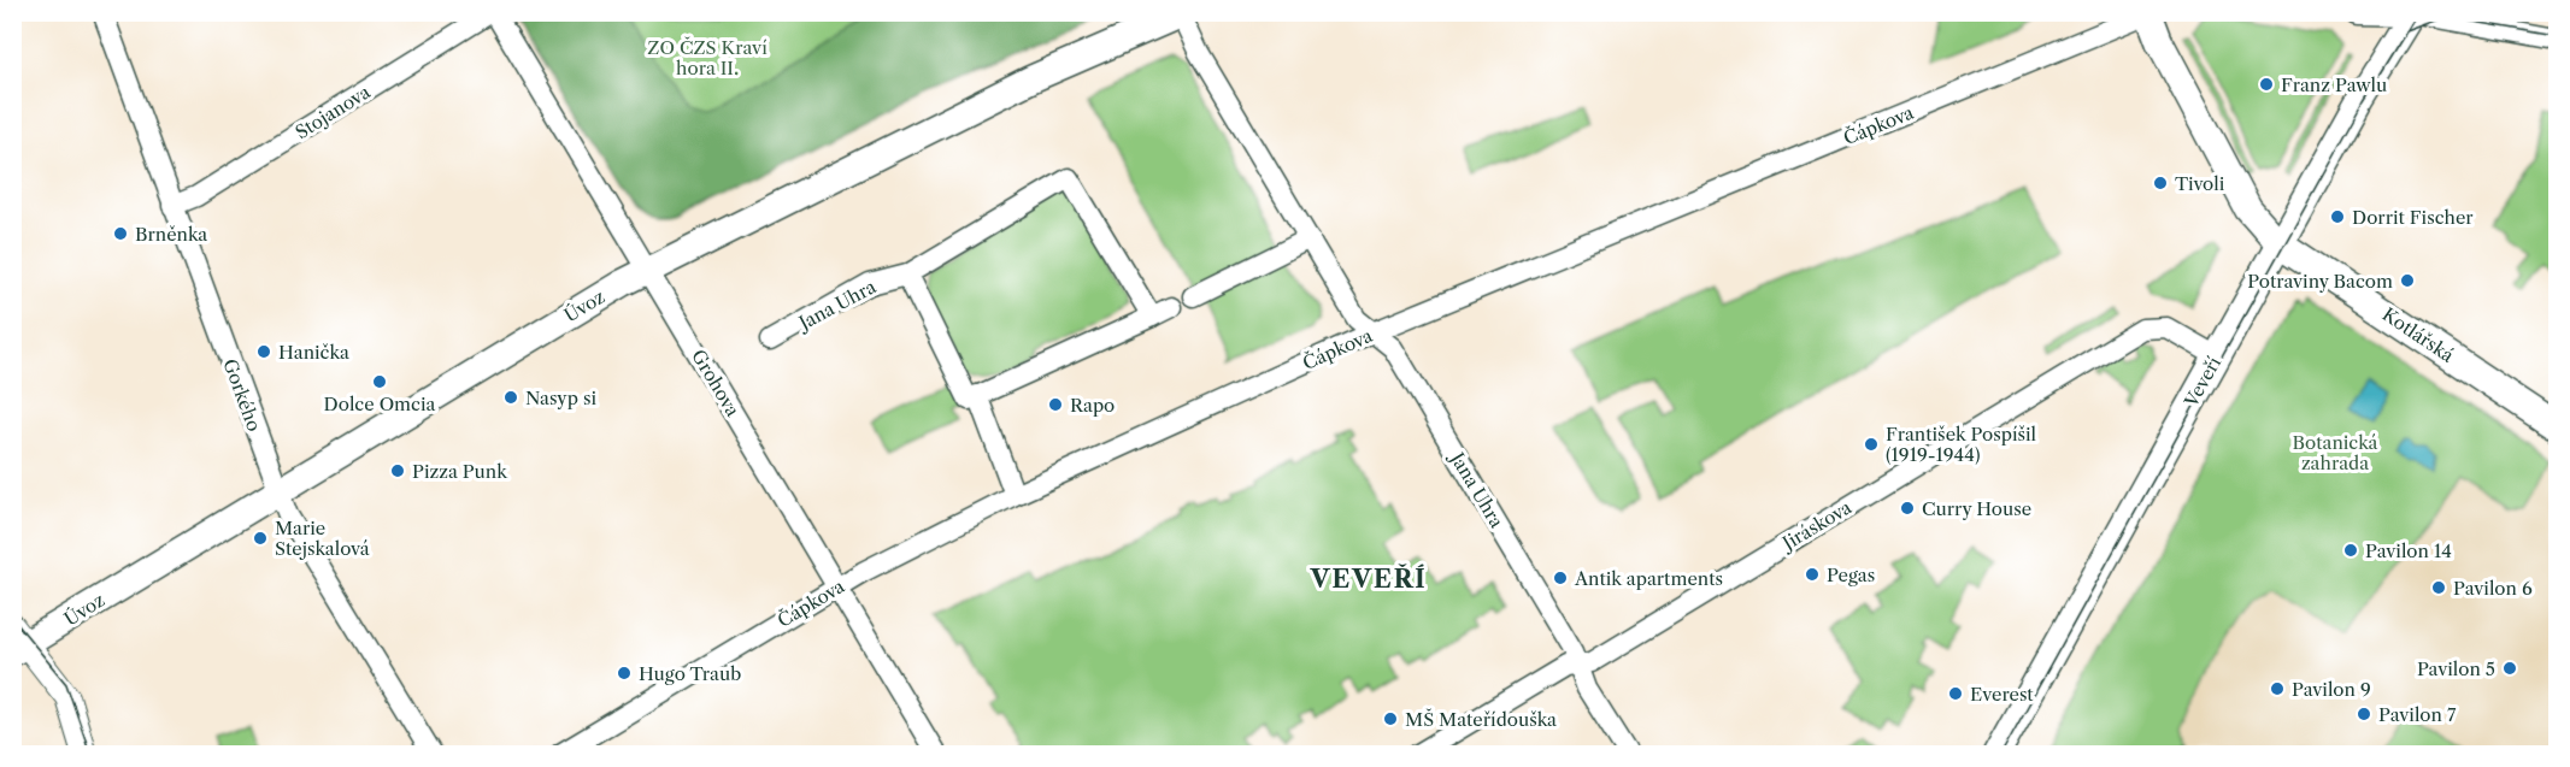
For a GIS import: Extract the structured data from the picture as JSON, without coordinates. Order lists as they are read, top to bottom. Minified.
{"streets":{"main road":["Úvoz","Kotlářská","Veveří"],"street":["Stojanova","Čápkova","Jana Uhra","Grohova","Gorkého","Jiráskova"]},"crossings":[["Stojanova","Grohova"],["Stojanova","Gorkého"],["Čápkova","Jana Uhra"],["Čápkova","Kotlářská"],["Čápkova","Grohova"],["Jana Uhra","Úvoz"],["Jana Uhra","Jiráskova"],["Úvoz","Grohova"],["Úvoz","Gorkého"],["Kotlářská","Veveří"],["Veveří","Jiráskova"]],"districts":["VEVEŘÍ"],"parks":["ZO ČZS Kraví hora II.","Botanická zahrada"],"places":["Franz Pawlu","Tivoli","Dorrit Fischer","Brněnka","Potraviny Bacom","Hanička","Dolce Omcia","Nasyp si","Rapo","František Pospíšil (1919-1944)","Pizza Punk","Curry House","Marie Stejskalová","Pavilon 14","Pegas","Antik apartments","Pavilon 6","Pavilon 5","Hugo Traub","Pavilon 9","Everest","Pavilon 7","MŠ Mateřídouška"]}
